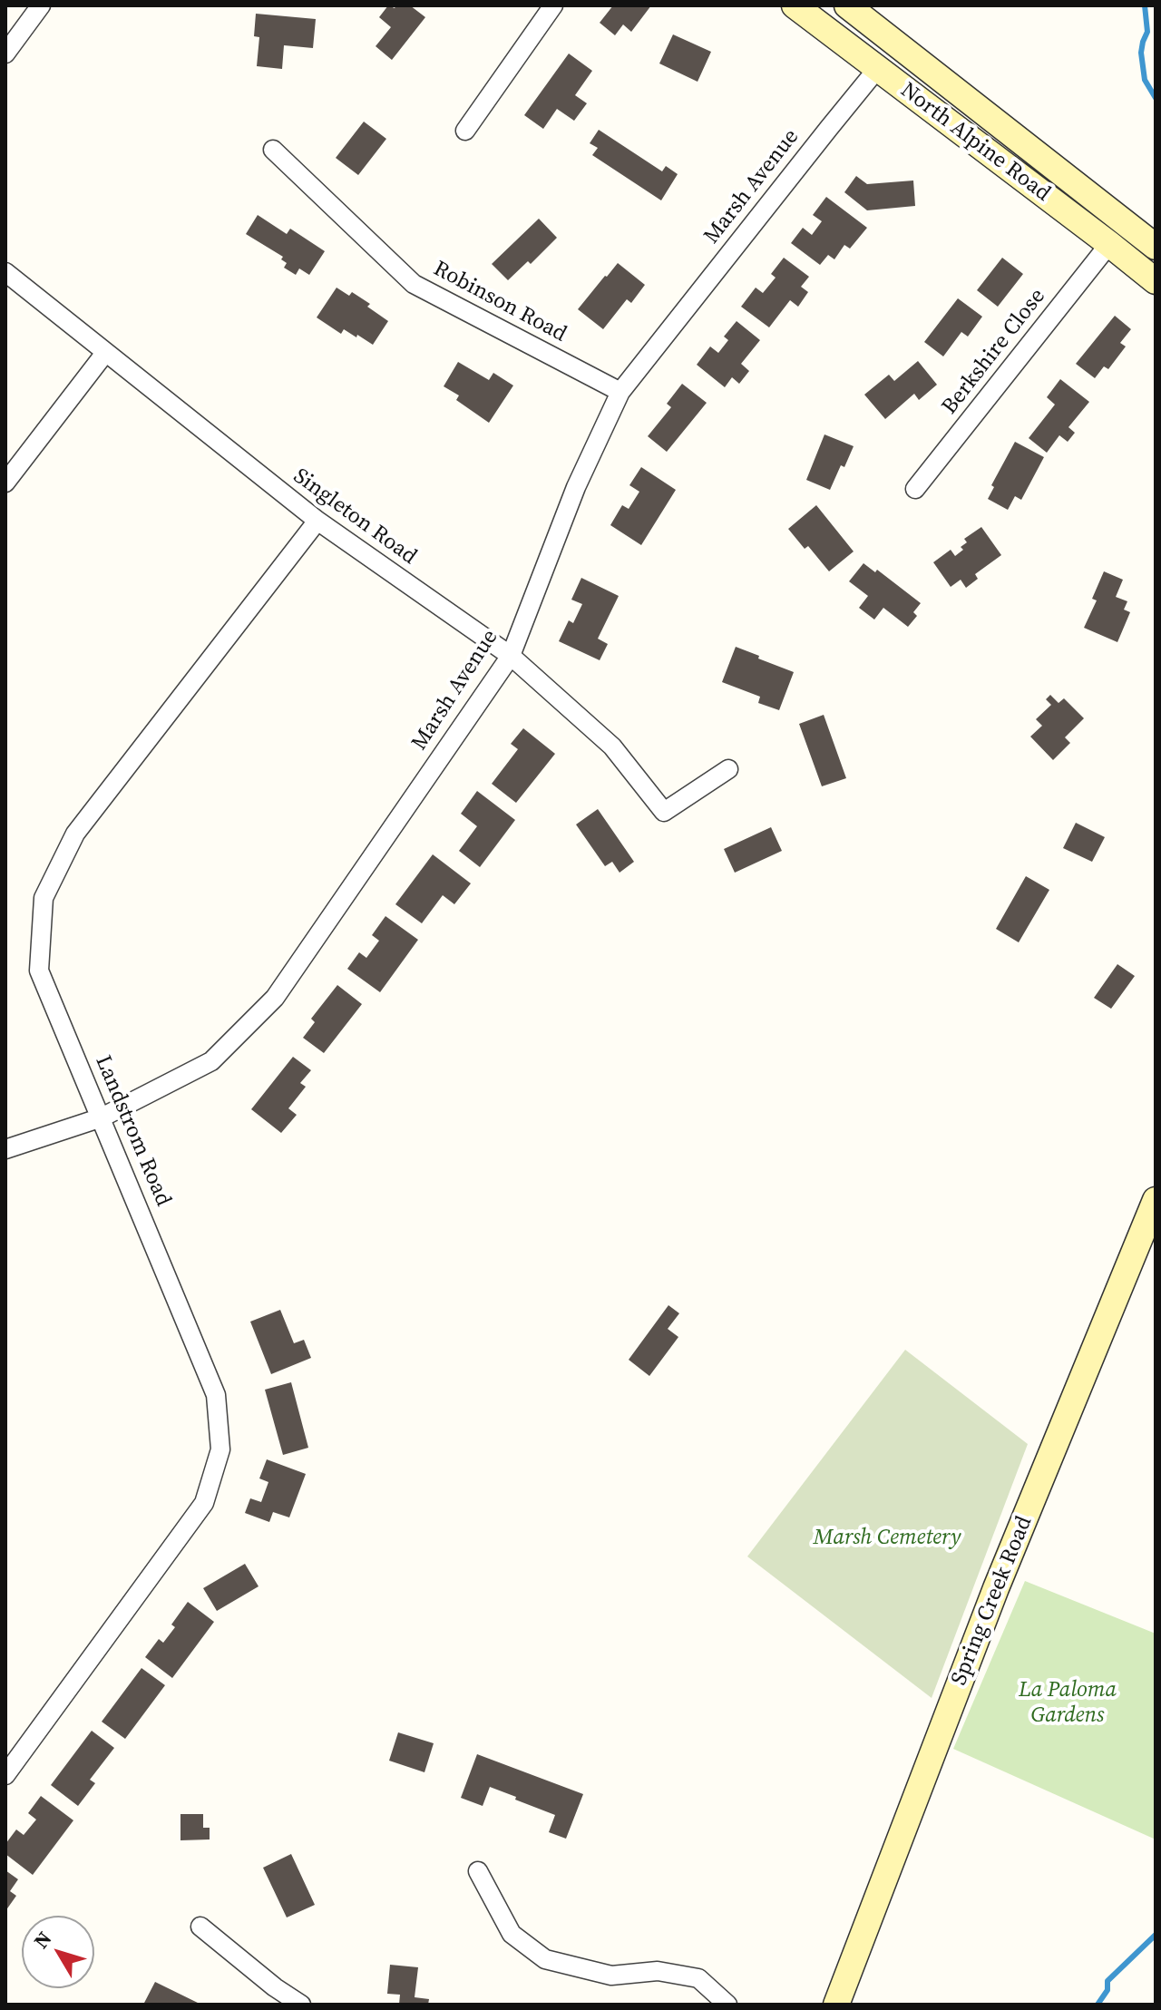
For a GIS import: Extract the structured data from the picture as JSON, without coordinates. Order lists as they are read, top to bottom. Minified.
{"streets":{"main road":["North Alpine Road","Spring Creek Road"],"street":["Marsh Avenue","Robinson Road","Berkshire Close","Singleton Road","Landstrom Road"]},"crossings":[["North Alpine Road","Marsh Avenue"],["North Alpine Road","Berkshire Close"],["Marsh Avenue","Robinson Road"],["Marsh Avenue","Singleton Road"],["Marsh Avenue","Landstrom Road"],["Singleton Road","Landstrom Road"]],"parks":["Marsh Cemetery","La Paloma Gardens"],"north":"top left"}
